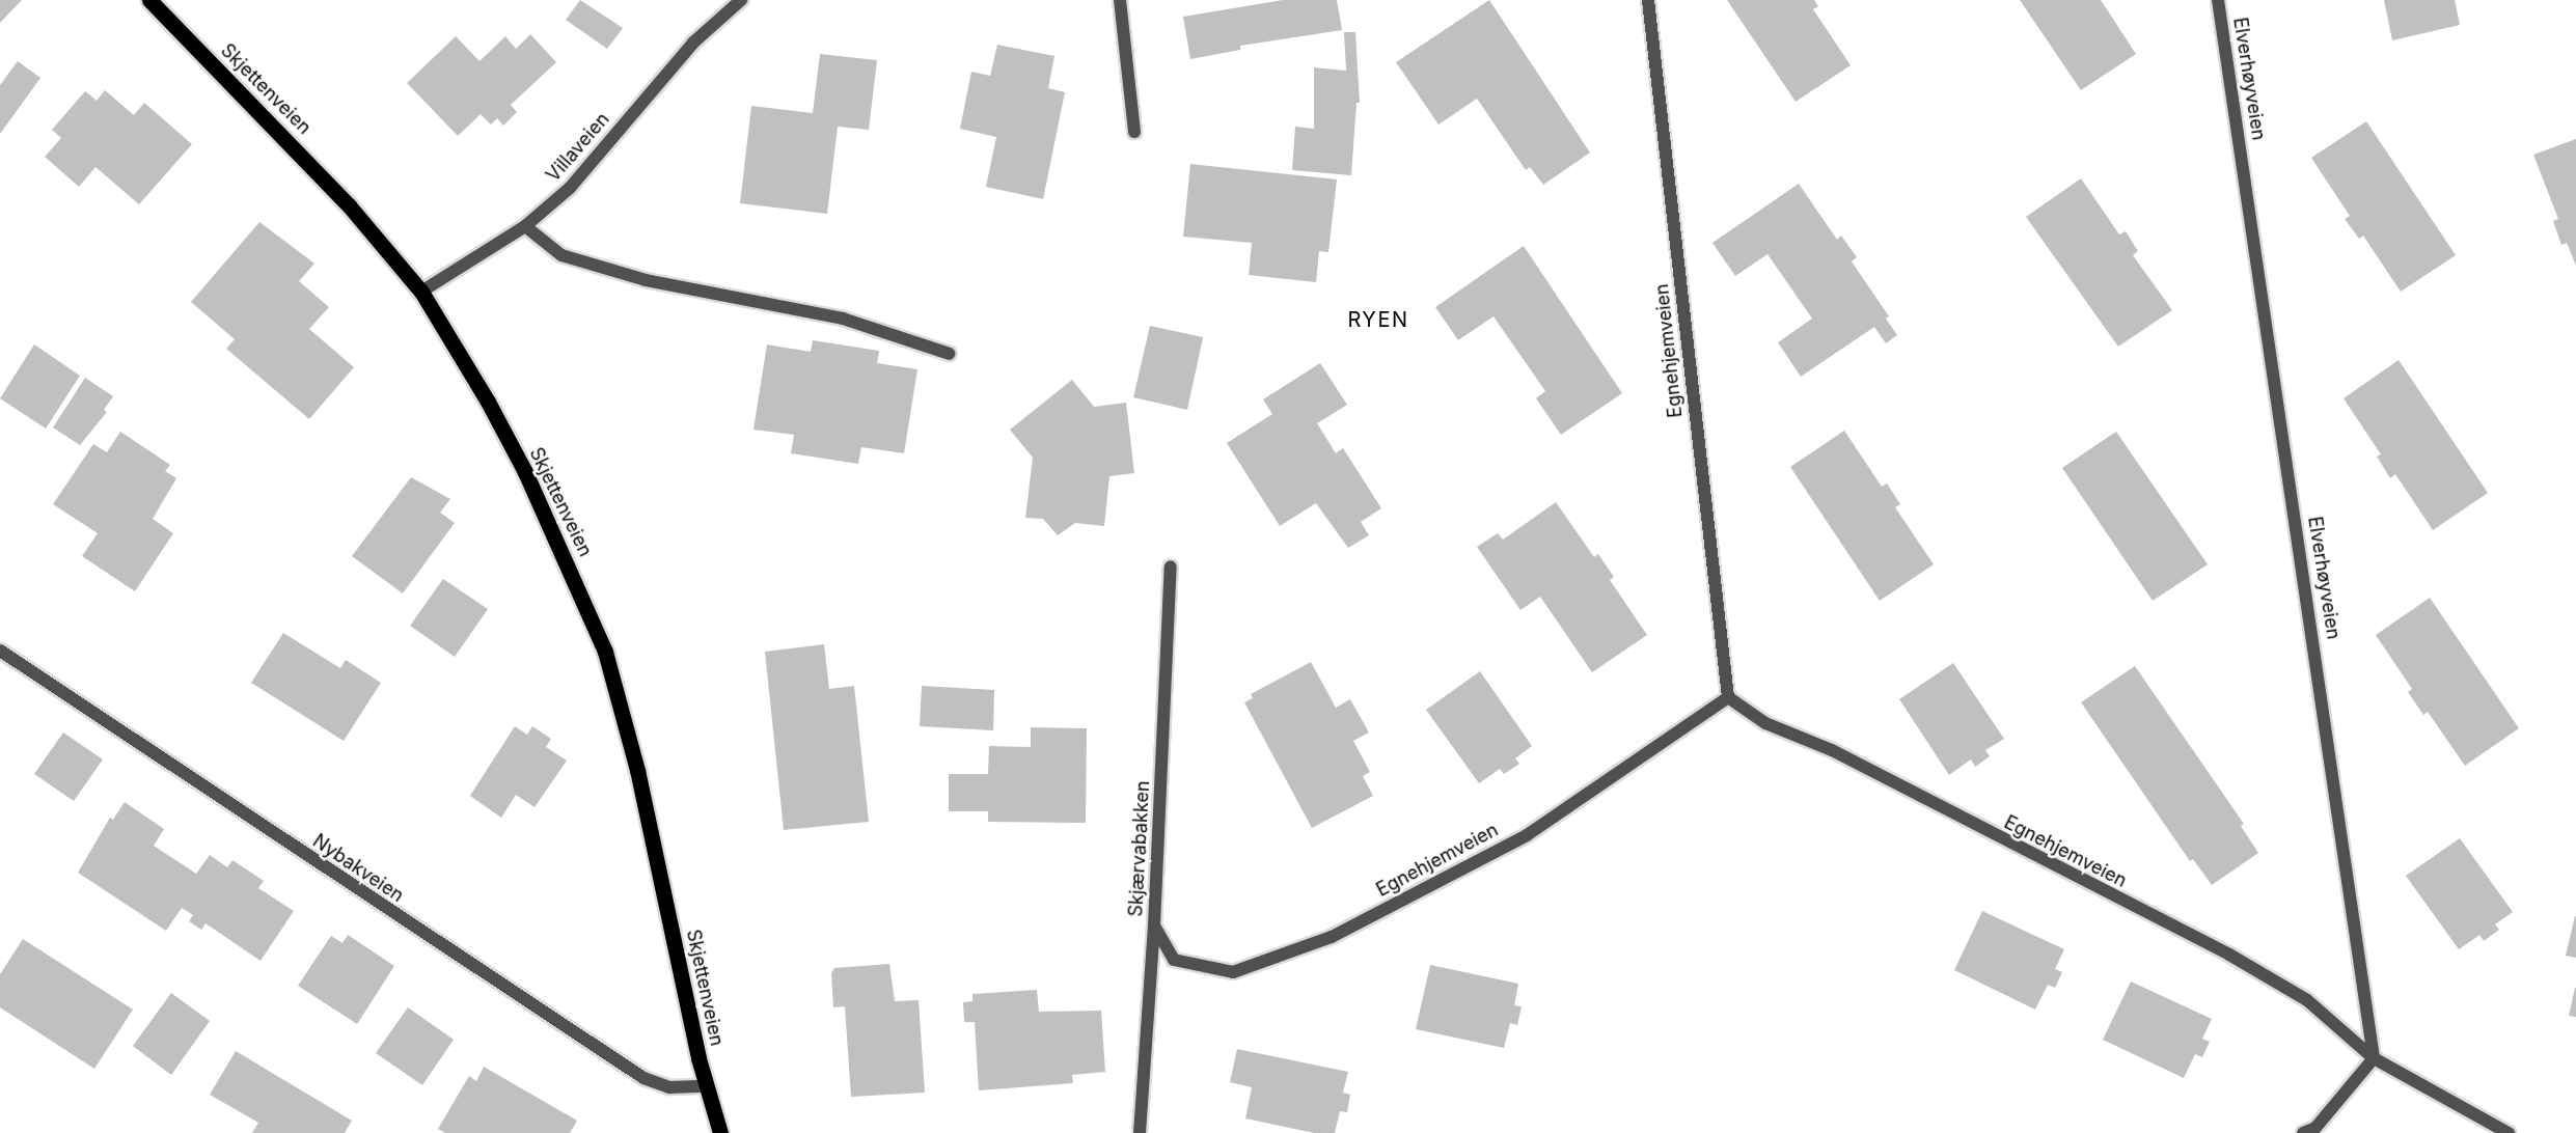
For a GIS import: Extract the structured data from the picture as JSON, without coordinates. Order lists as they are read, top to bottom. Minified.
{"streets":{"main road":["Skjettenveien"],"street":["Elverhøyveien","Villaveien","Egnehjemveien","Skjærvabakken","Nybakveien"]},"crossings":[["Elverhøyveien","Egnehjemveien"],["Skjettenveien","Villaveien"],["Skjettenveien","Nybakveien"],["Egnehjemveien","Skjærvabakken"]],"districts":["RYEN"]}
